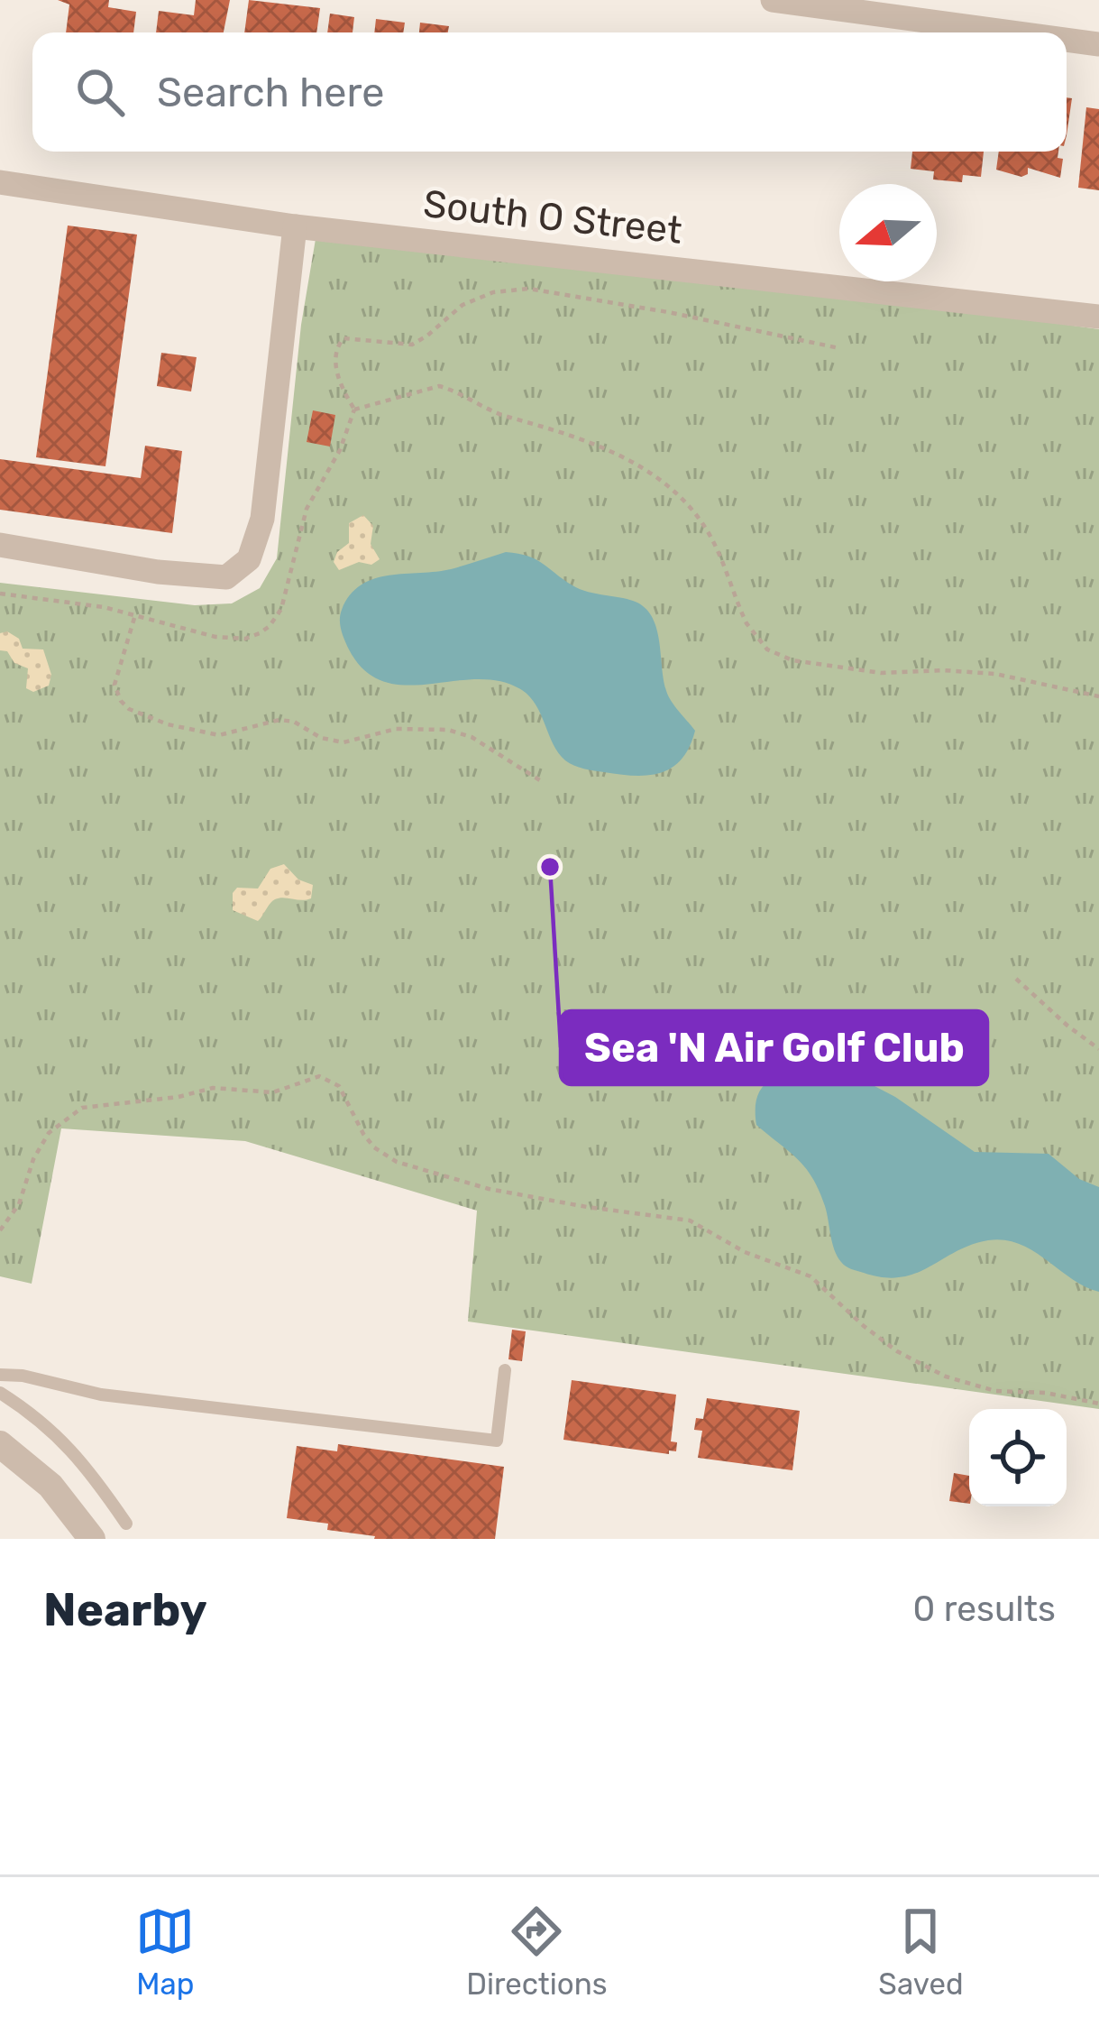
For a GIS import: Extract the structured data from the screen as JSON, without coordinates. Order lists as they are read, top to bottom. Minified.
{"streets":{"street":["South O Street"]},"places":["Sea 'N Air Golf Club"],"north":"left","page":{"search":"Search here","heading":["Nearby","0 results"],"nav":["Map","Directions","Saved"]}}
